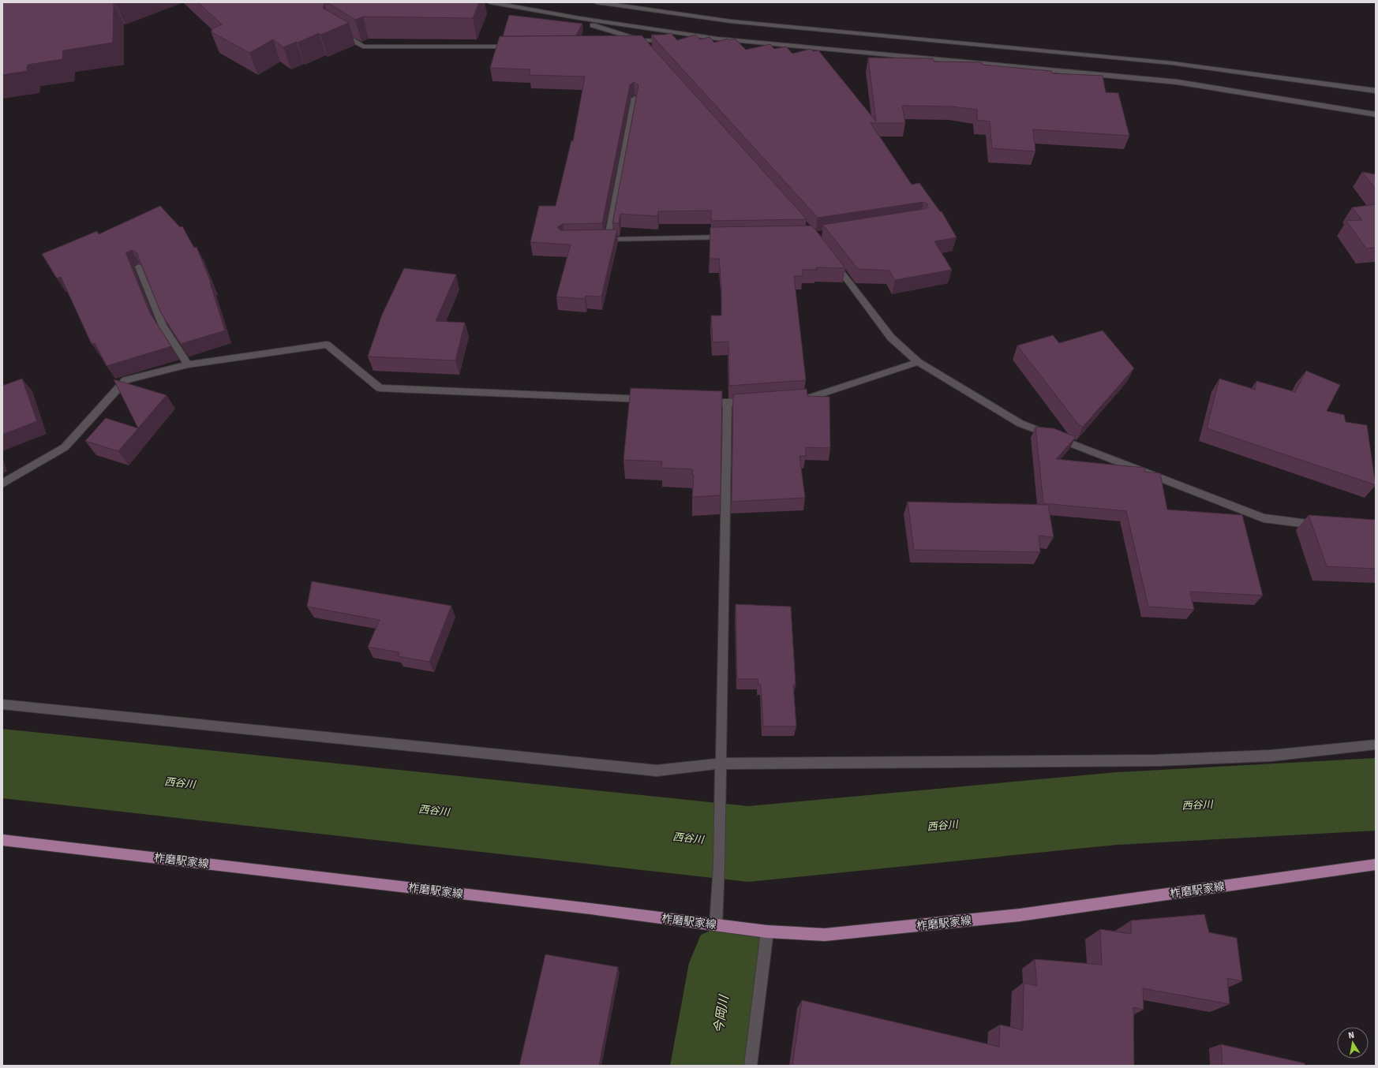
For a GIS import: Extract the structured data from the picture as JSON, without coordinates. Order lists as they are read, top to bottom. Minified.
{"streets":{"main road":["柞磨駅家線"]},"water":["西谷川","今岡川"],"north":"top"}
